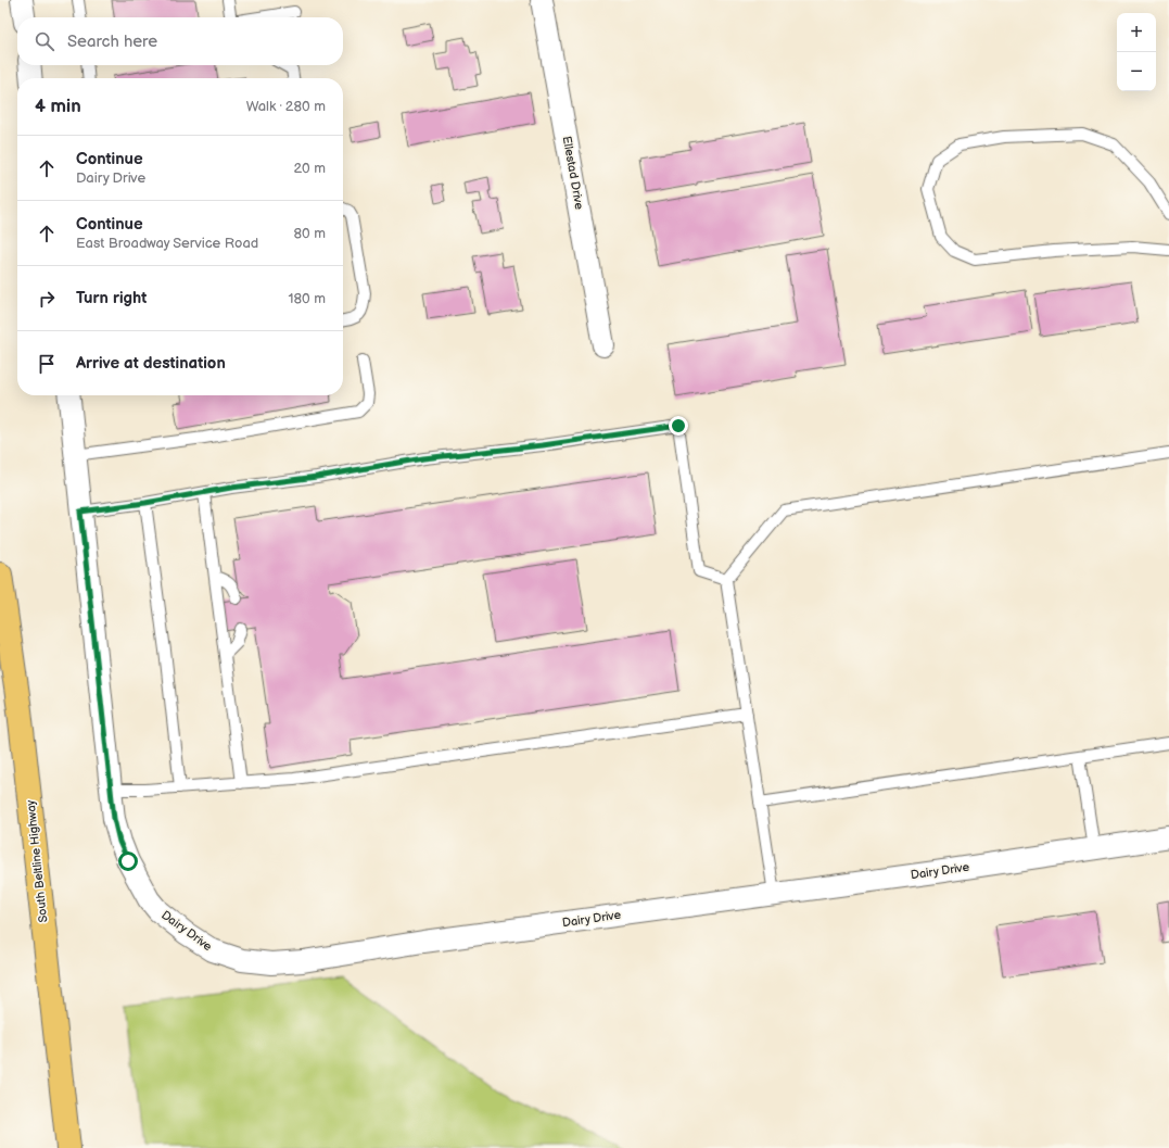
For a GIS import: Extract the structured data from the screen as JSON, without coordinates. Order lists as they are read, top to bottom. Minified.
{"streets":{"highway":["South Beltline Highway"],"street":["Ellestad Drive","Dairy Drive"]},"page":{"map_buttons":["+","−"],"search":"Search here","heading":["4 min","Walk · 280 m"],"list":[["Continue","Dairy Drive","20 m"],["Continue","East Broadway Service Road","80 m"],["Turn right","180 m"],"Arrive at destination"]}}
